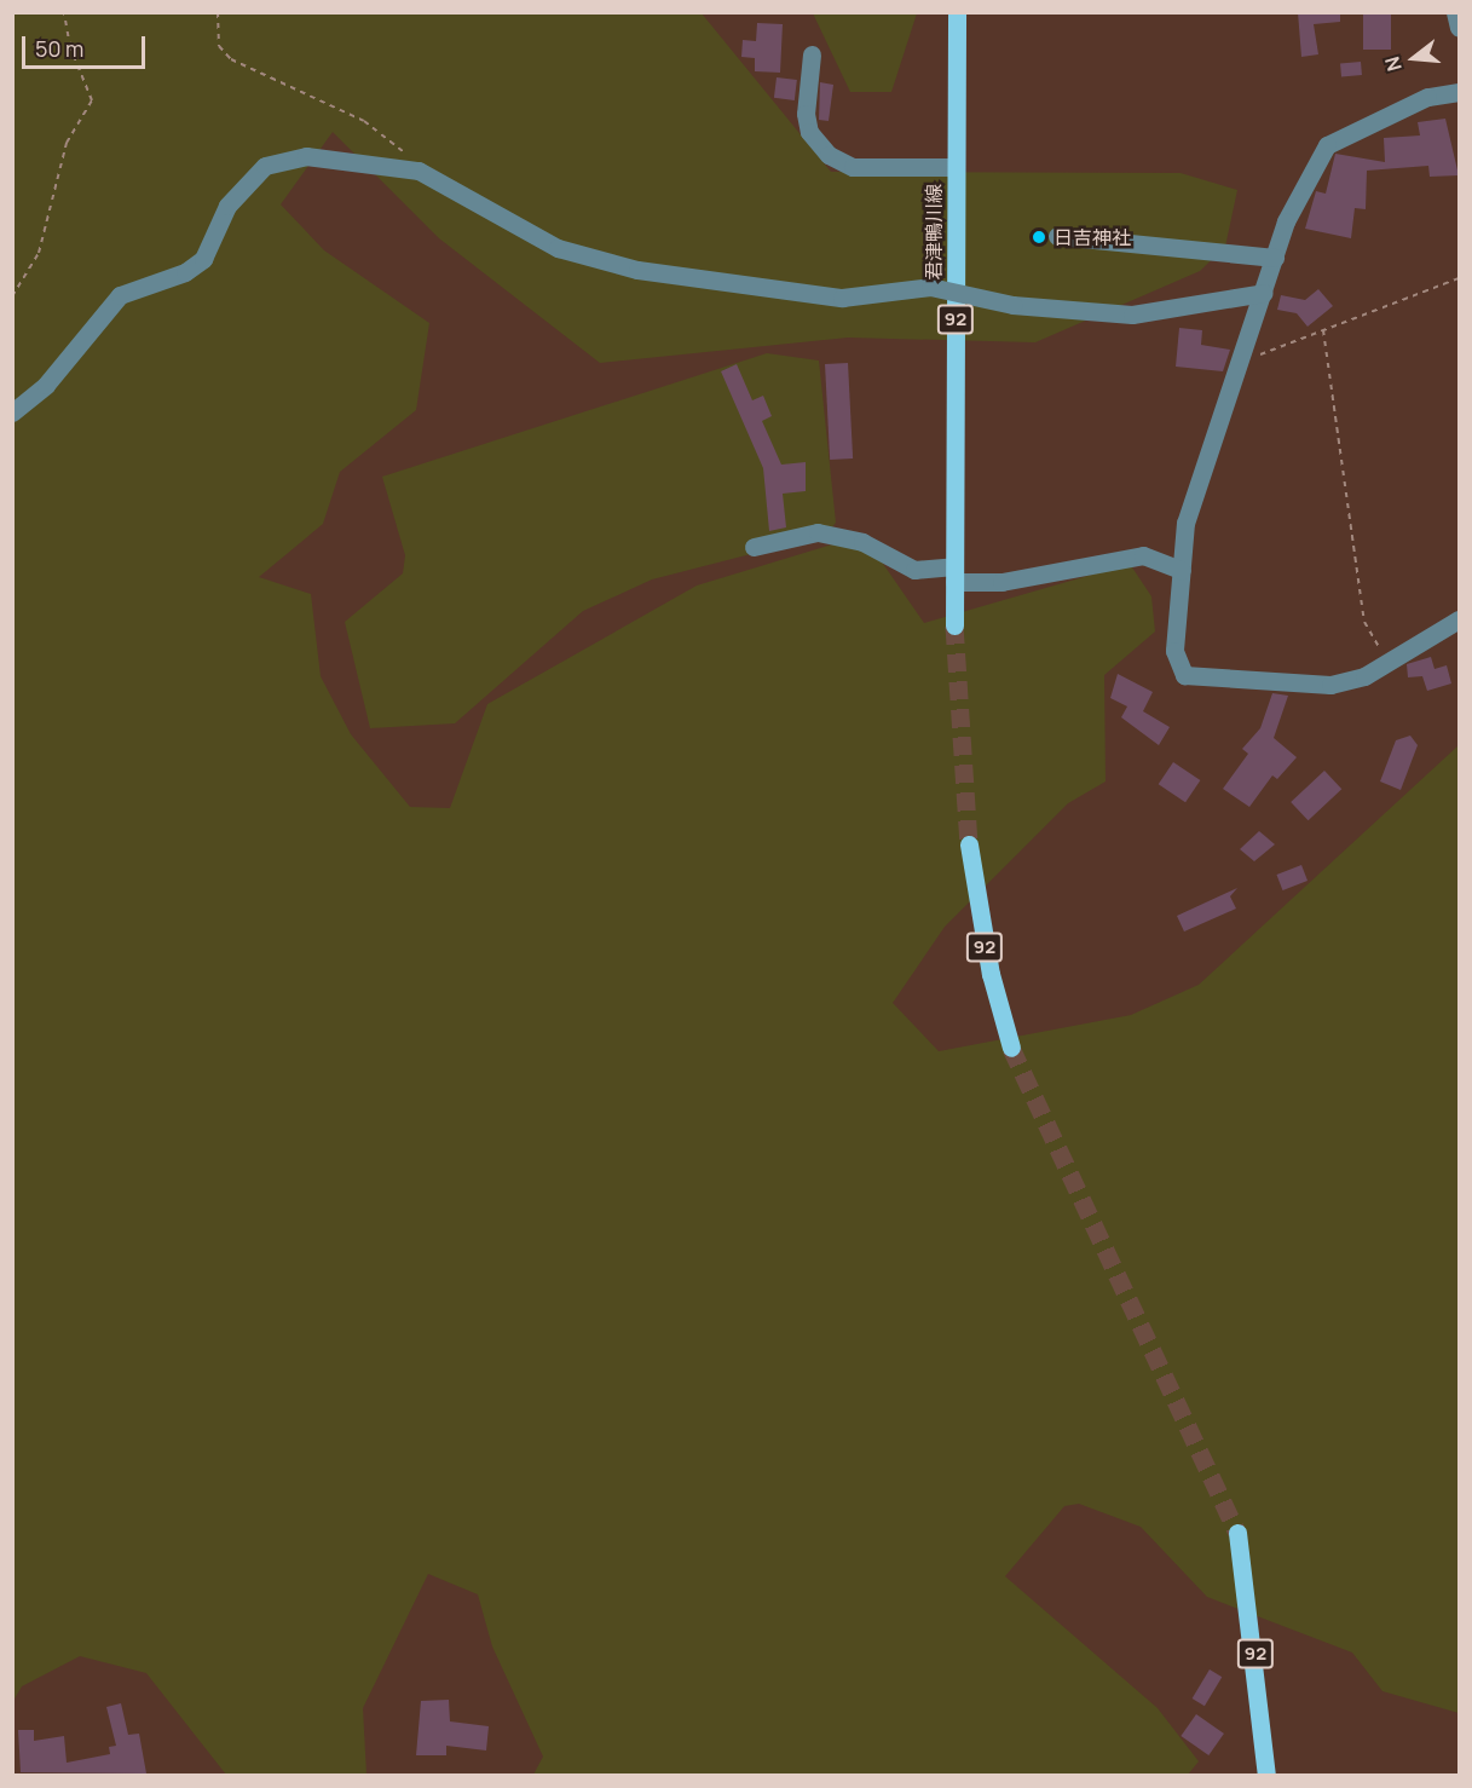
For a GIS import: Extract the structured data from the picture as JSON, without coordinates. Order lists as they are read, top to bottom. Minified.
{"streets":{"main road":["君津鴨川線","92"]},"places":["日吉神社"],"scale_bar":"50 m","north":"left"}
